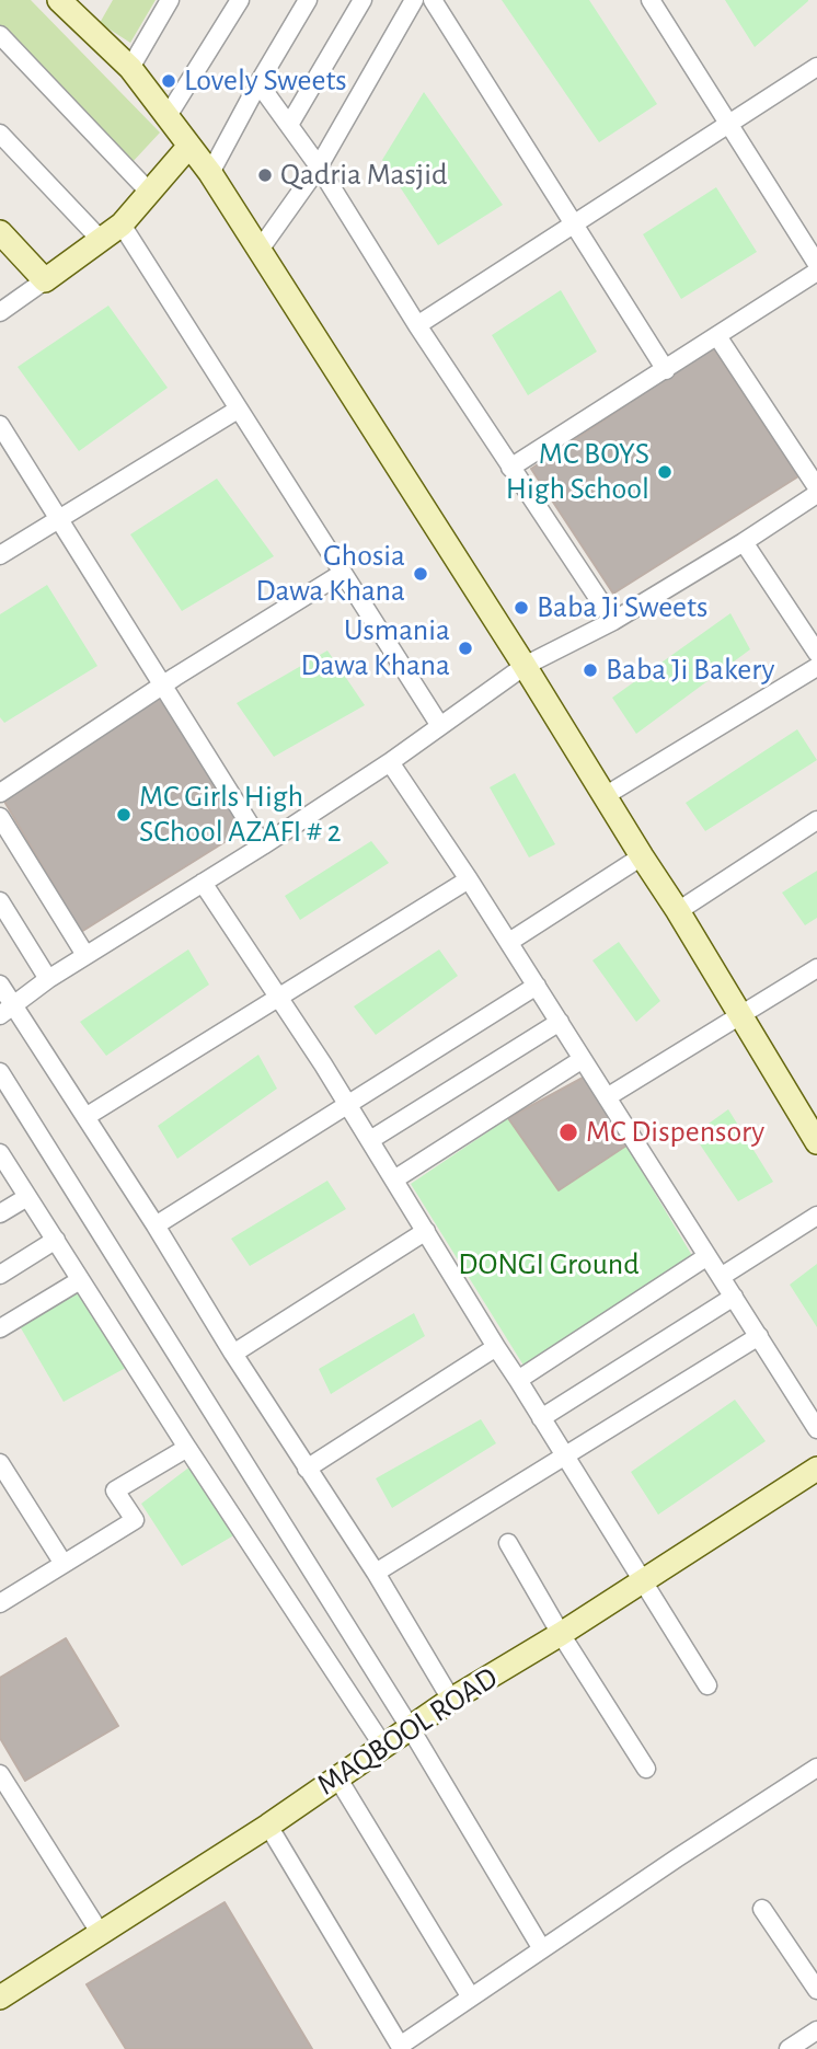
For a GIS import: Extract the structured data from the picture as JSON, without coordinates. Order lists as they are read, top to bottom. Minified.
{"streets":{"street":["MAQBOOL ROAD"]},"parks":["DONGI Ground"],"places":["Lovely Sweets","Qadria Masjid","MC BOYS High School","Ghosia Dawa Khana","Baba Ji Sweets","Usmania Dawa Khana","Baba Ji Bakery","MC Girls High SChool AZAFI # 2","MC Dispensory"]}
